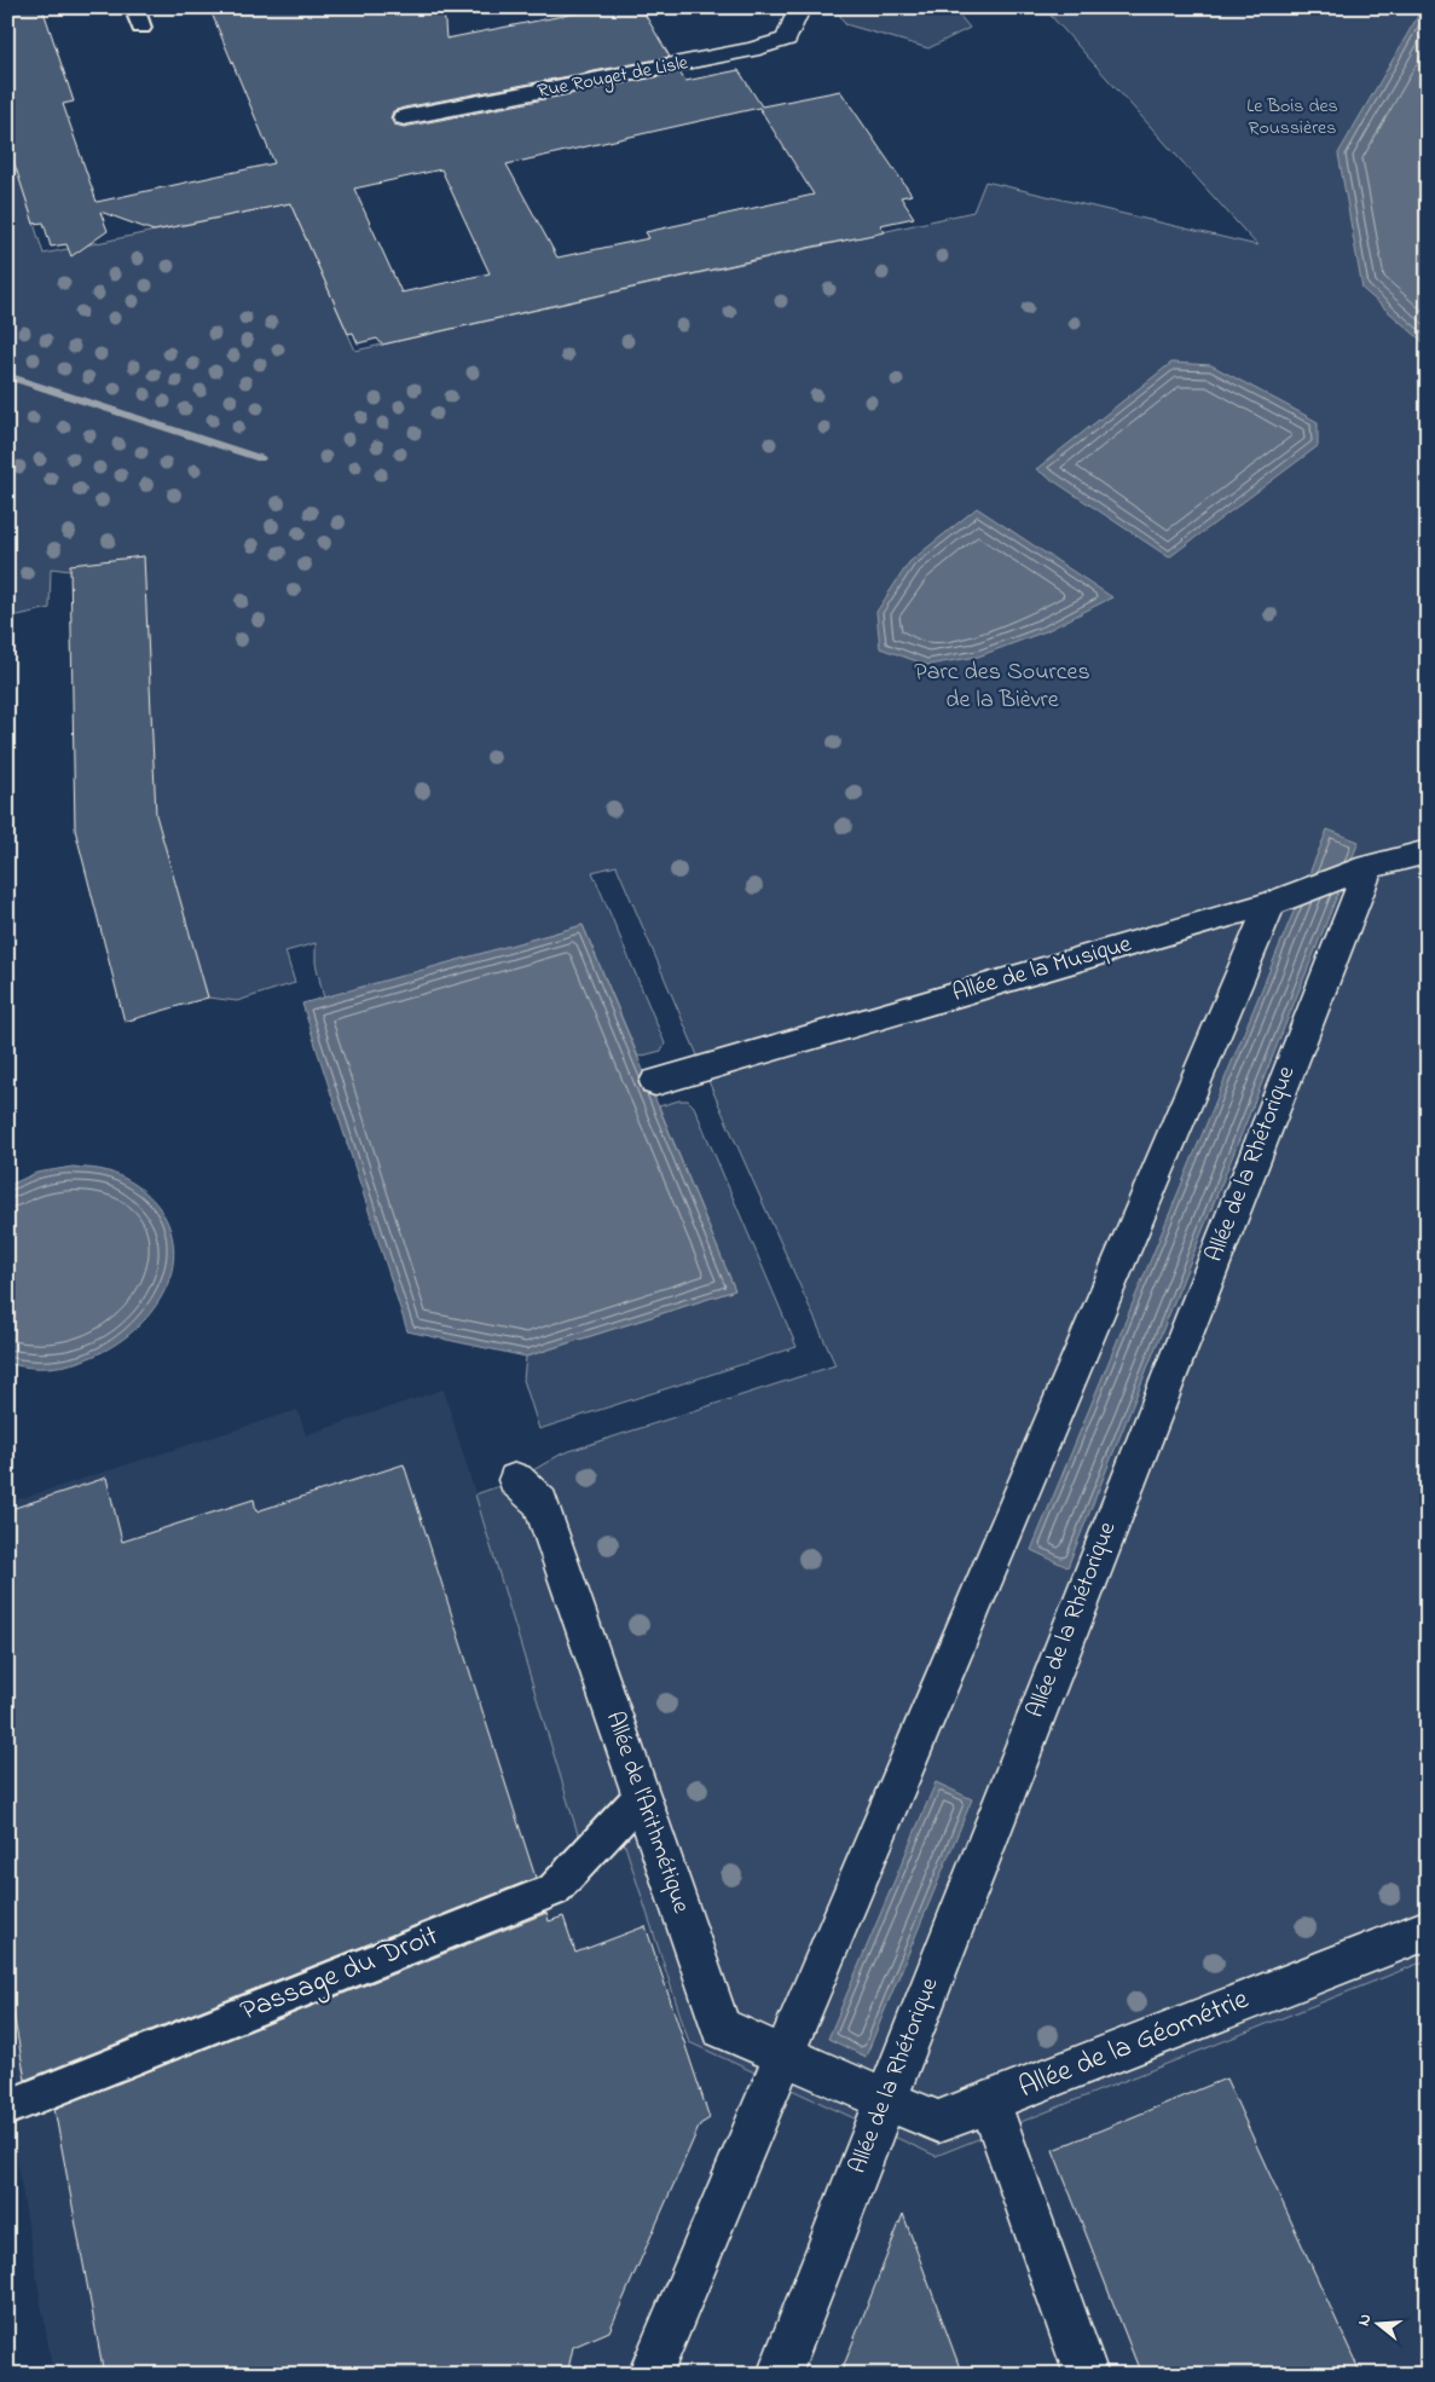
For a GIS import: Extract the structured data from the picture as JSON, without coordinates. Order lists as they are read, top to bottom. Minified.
{"streets":{"street":["Rue Rouget de Lisle","Allée de la Musique","Allée de la Rhétorique","Allée de l'Arithmétique","Allée de la Géométrie"],"lane":["Passage du Droit"]},"crossings":[["Allée de la Musique","Allée de la Rhétorique"],["Allée de la Rhétorique","Allée de la Géométrie"],["Allée de l'Arithmétique","Passage du Droit"],["Allée de l'Arithmétique","Allée de la Géométrie"]],"parks":["Le Bois des Roussières","Parc des Sources de la Bièvre"],"north":"left"}
